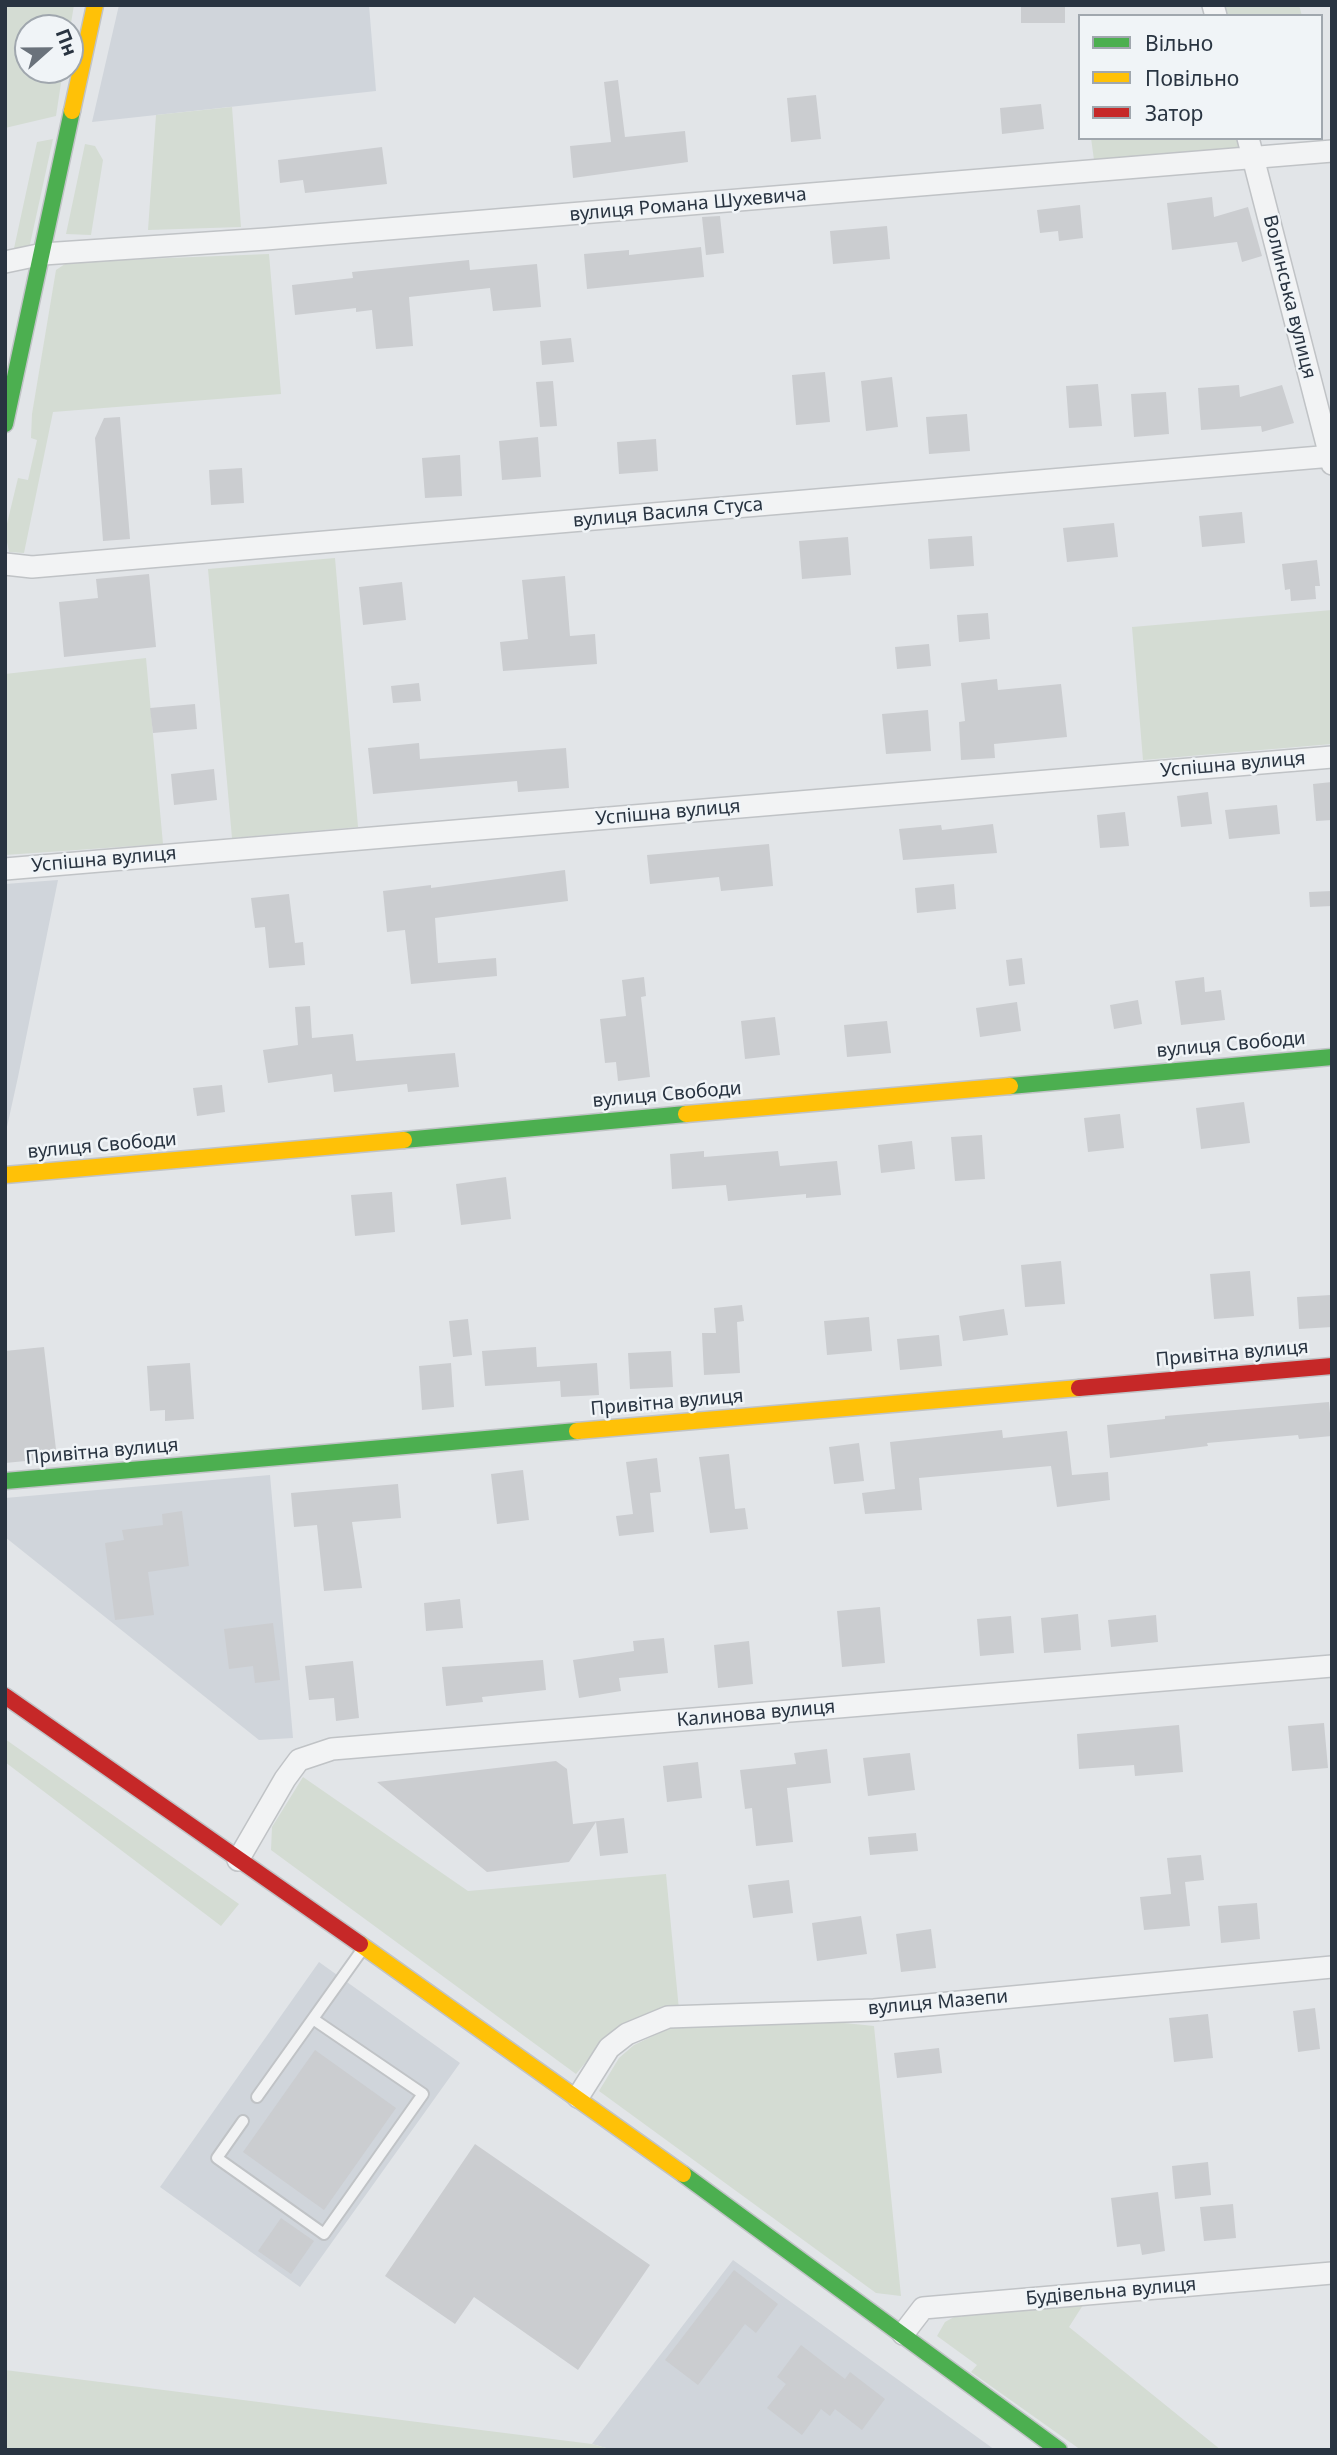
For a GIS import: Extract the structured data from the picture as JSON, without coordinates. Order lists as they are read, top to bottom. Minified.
{"streets":{"street":["вулиця Романа Шухевича","Волинська вулиця","вулиця Василя Стуса","Успішна вулиця","вулиця Свободи","Привітна вулиця","Калинова вулиця","вулиця Мазепи","Будівельна вулиця"]},"crossings":[["вулиця Романа Шухевича","Волинська вулиця"],["Волинська вулиця","вулиця Василя Стуса"]],"legend":["Вільно","Повільно","Затор"],"north":"right"}
